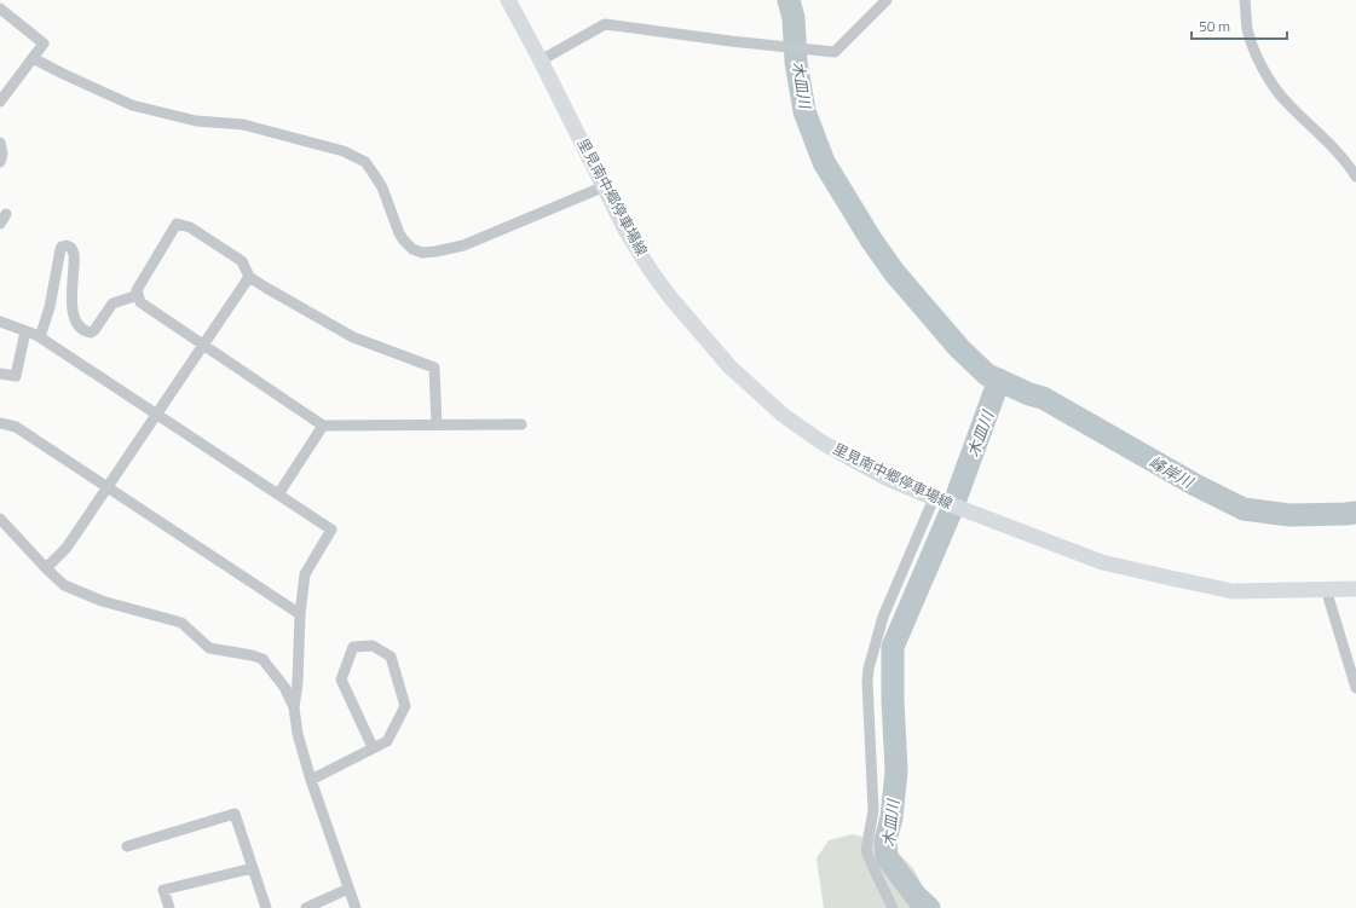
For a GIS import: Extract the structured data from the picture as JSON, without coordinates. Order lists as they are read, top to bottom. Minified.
{"streets":{"main road":["里見南中郷停車場線"]},"water":["木皿川","峰岸川"],"scale_bar":"50 m"}
